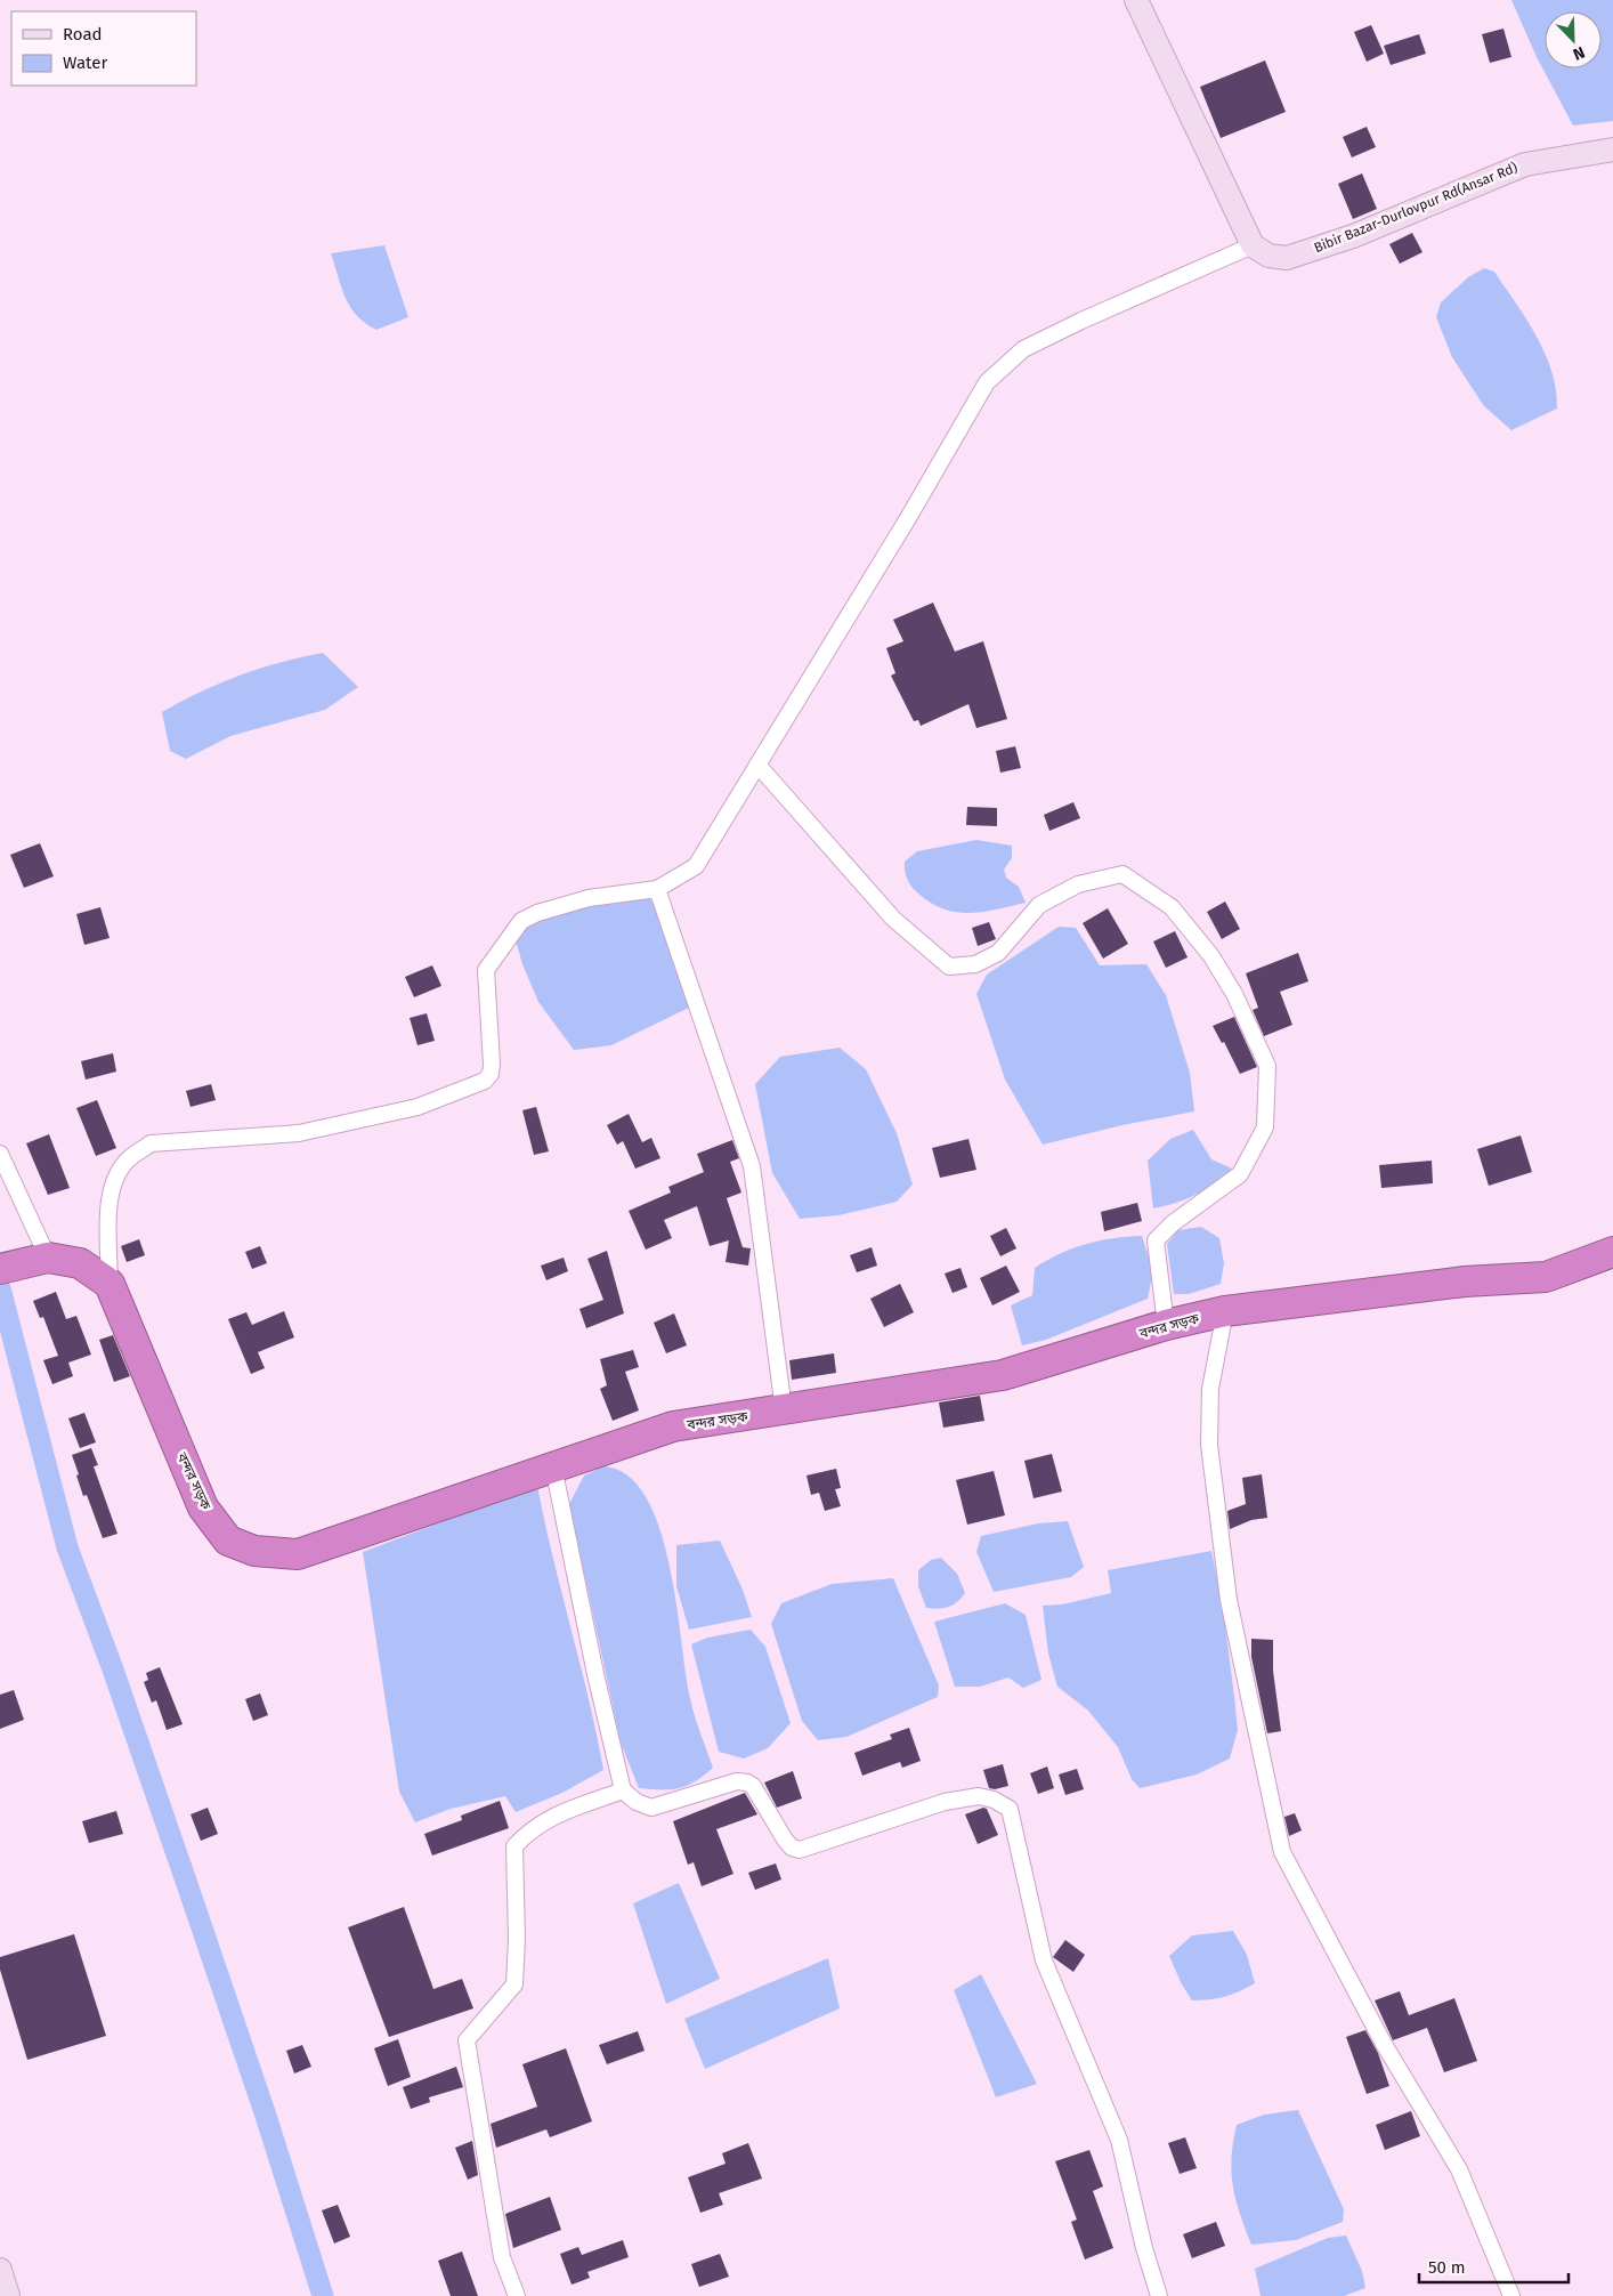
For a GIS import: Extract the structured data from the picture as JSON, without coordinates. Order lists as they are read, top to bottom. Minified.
{"streets":{"highway":["বন্দর সড়ক"],"street":["Bibir Bazar-Durlovpur Rd(Ansar Rd)"]},"legend":["Road","Water"],"scale_bar":"50 m","north":"bottom right"}
